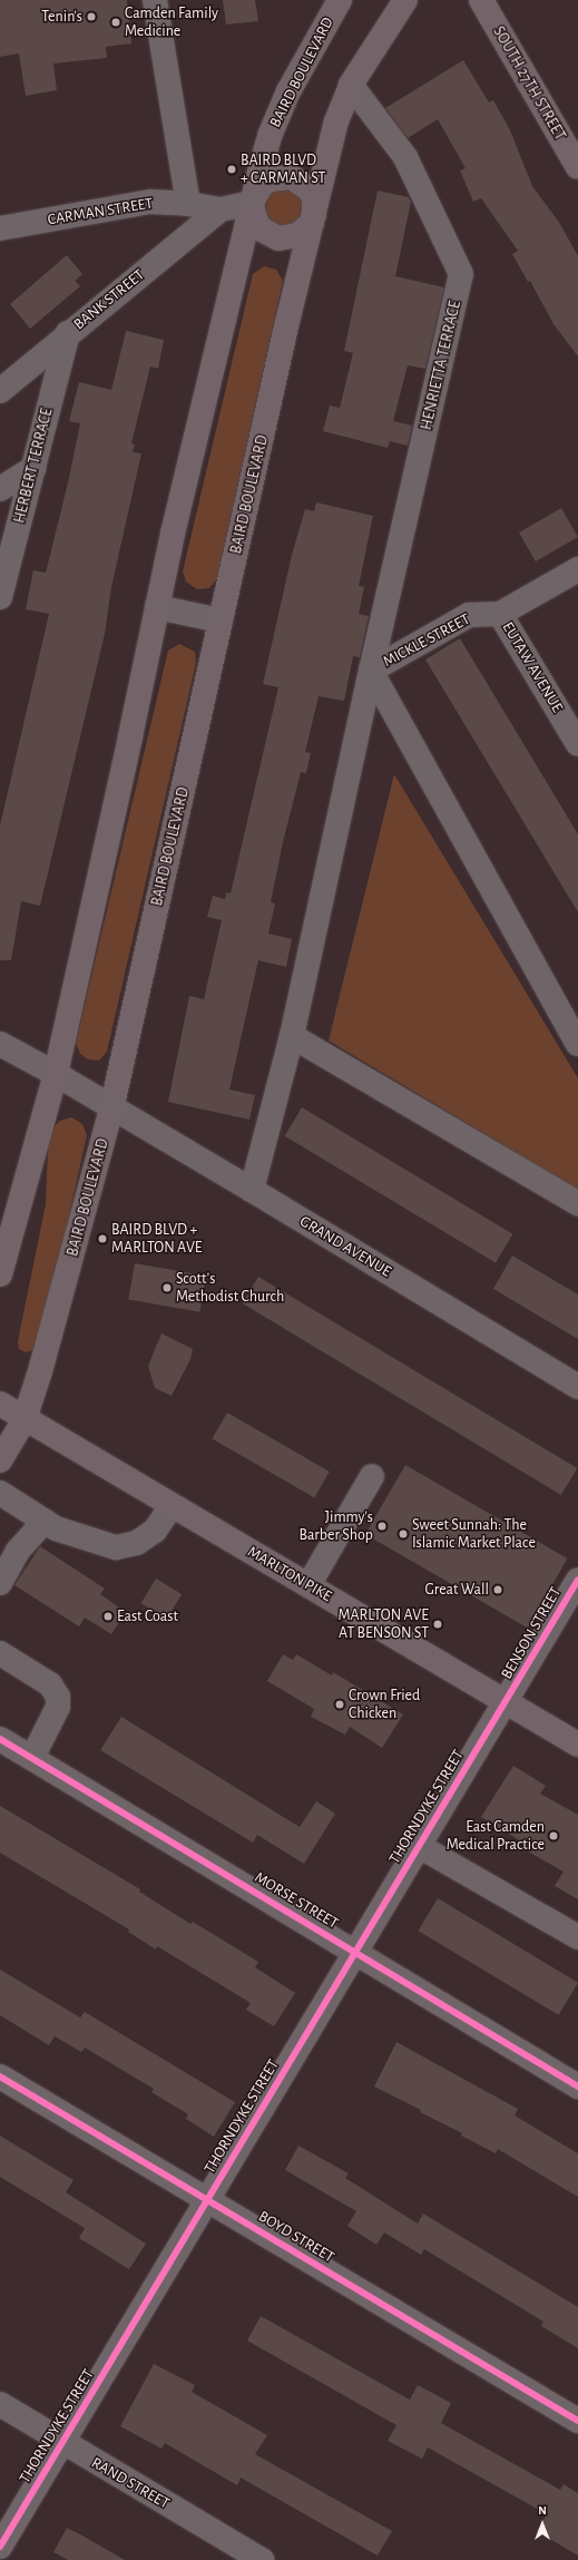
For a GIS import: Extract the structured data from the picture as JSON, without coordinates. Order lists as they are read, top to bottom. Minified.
{"streets":{"main road":["BAIRD BOULEVARD","SOUTH 27TH STREET","MARLTON PIKE"],"street":["CARMAN STREET","BANK STREET","HENRIETTA TERRACE","HERBERT TERRACE","MICKLE STREET","EUTAW AVENUE","GRAND AVENUE","BENSON STREET","THORNDYKE STREET","MORSE STREET","BOYD STREET","RAND STREET"]},"crossings":[["BAIRD BOULEVARD","CARMAN STREET"],["BAIRD BOULEVARD","HENRIETTA TERRACE"],["BAIRD BOULEVARD","GRAND AVENUE"],["BAIRD BOULEVARD","MARLTON PIKE"],["CARMAN STREET","BANK STREET"],["BANK STREET","HERBERT TERRACE"],["HENRIETTA TERRACE","MICKLE STREET"],["HENRIETTA TERRACE","GRAND AVENUE"],["MICKLE STREET","EUTAW AVENUE"],["MARLTON PIKE","BENSON STREET"],["MARLTON PIKE","THORNDYKE STREET"],["BENSON STREET","THORNDYKE STREET"],["THORNDYKE STREET","MORSE STREET"],["THORNDYKE STREET","BOYD STREET"],["THORNDYKE STREET","RAND STREET"]],"places":["Tenin's","Camden Family Medicine","BAIRD BLVD + CARMAN ST","BAIRD BLVD + MARLTON AVE","Scott's Methodist Church","Jimmy's Barber Shop","Sweet Sunnah: The Islamic Market Place","Great Wall","East Coast","MARLTON AVE AT BENSON ST","Crown Fried Chicken","East Camden Medical Practice"],"north":"top"}
